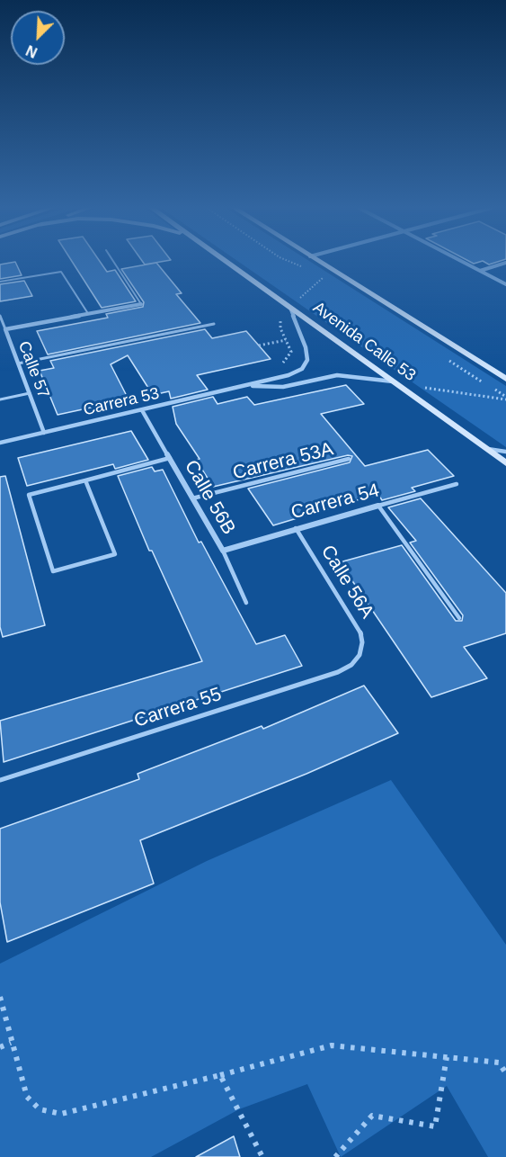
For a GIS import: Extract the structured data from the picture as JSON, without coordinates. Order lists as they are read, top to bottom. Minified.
{"streets":{"main road":["Avenida Calle 53"],"street":["Calle 57","Carrera 53","Calle 56B","Carrera 54"],"lane":["Carrera 53A","Calle 56A","Carrera 55"]},"crossings":[["Avenida Calle 53","Carrera 53"],["Calle 57","Carrera 53"],["Carrera 53","Calle 56B"],["Carrera 53A","Calle 56B"],["Calle 56B","Carrera 54"],["Carrera 54","Calle 56A"],["Calle 56A","Carrera 55"]],"north":"bottom left"}
